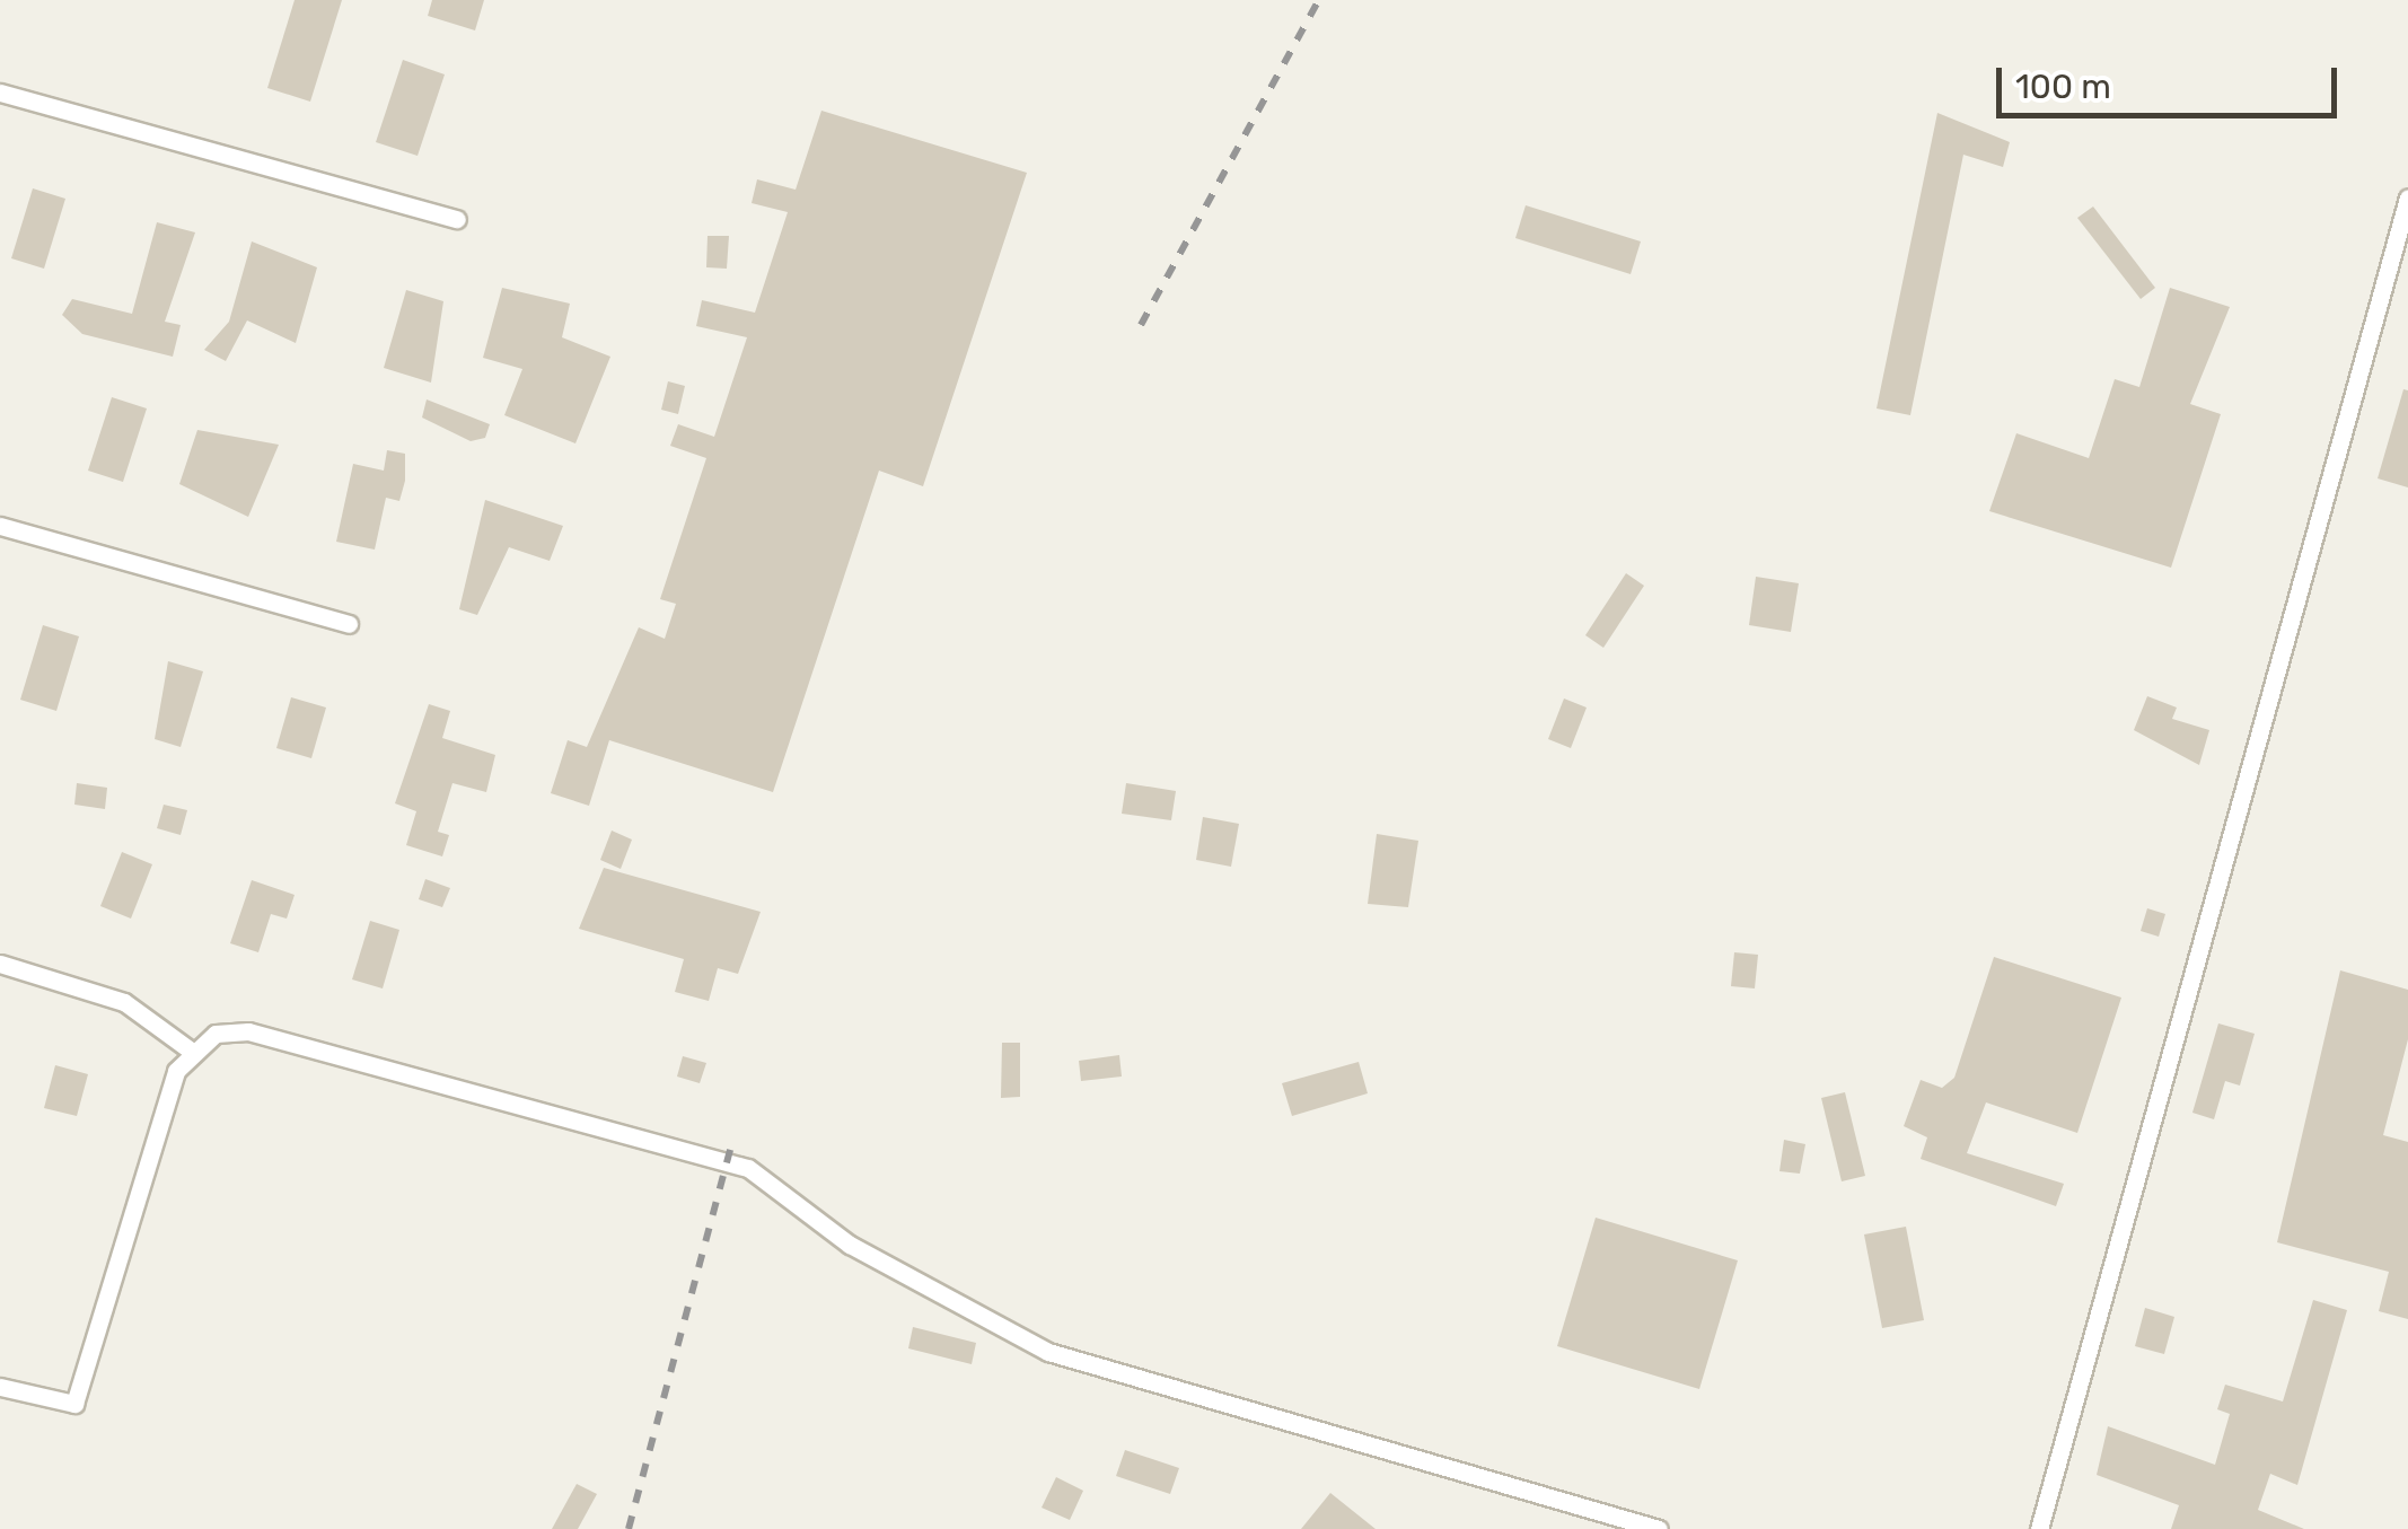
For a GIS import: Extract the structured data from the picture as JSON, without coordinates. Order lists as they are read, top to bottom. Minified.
{"scale_bar":"100 m"}
